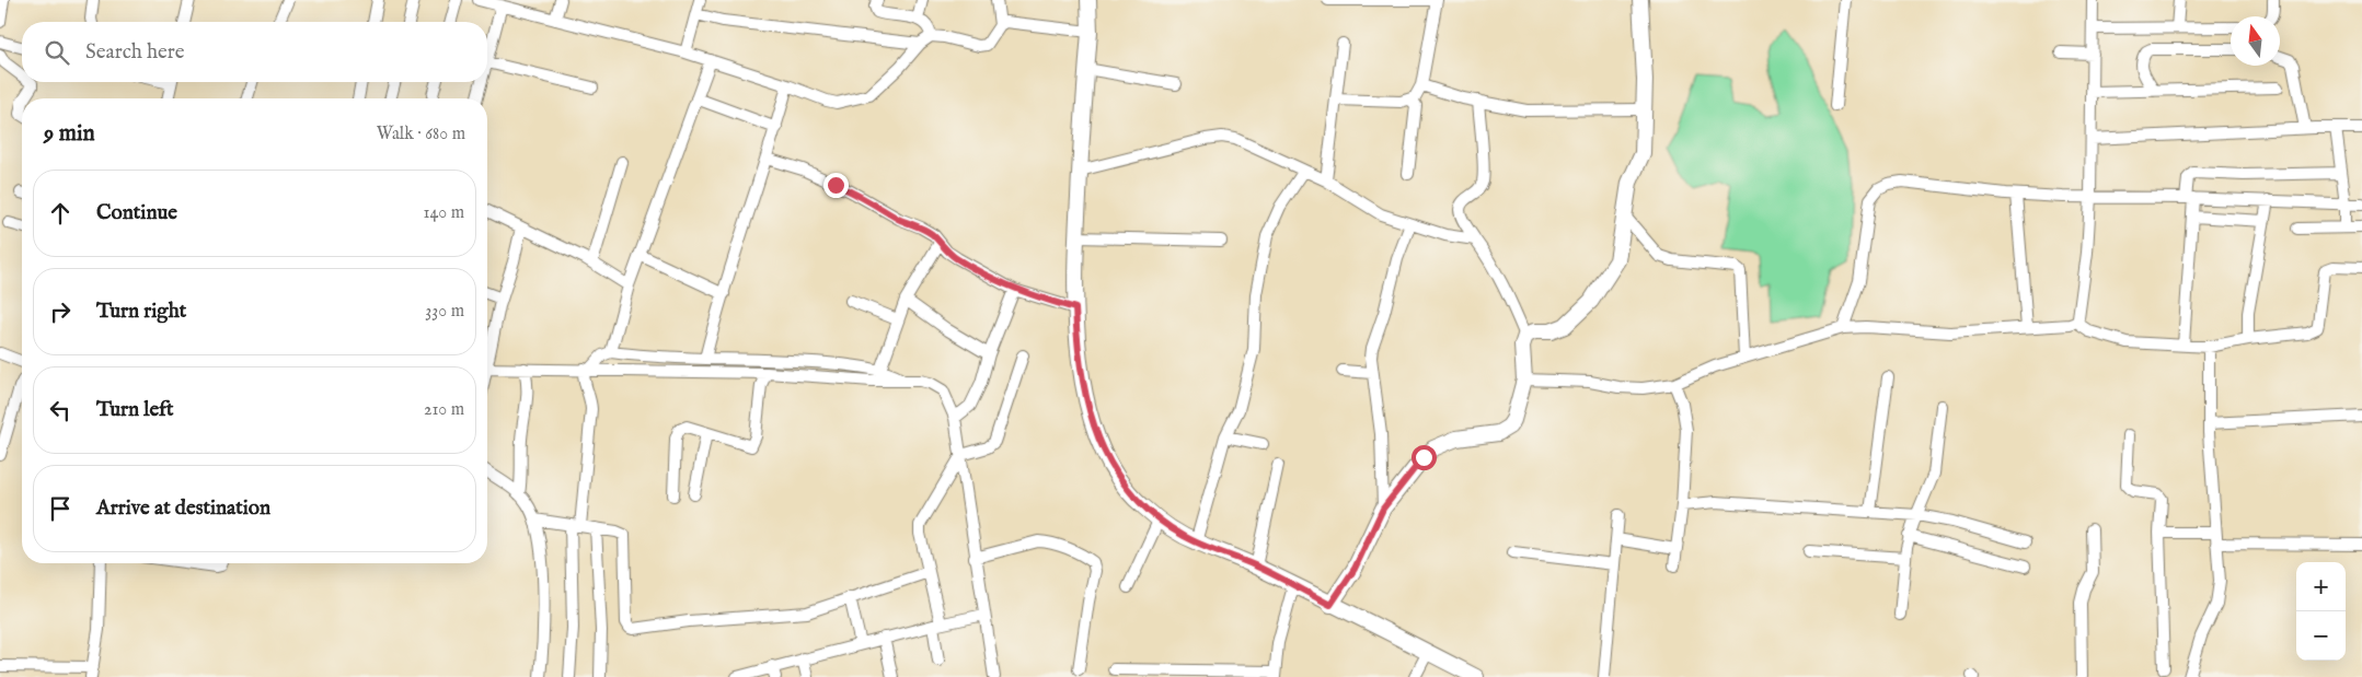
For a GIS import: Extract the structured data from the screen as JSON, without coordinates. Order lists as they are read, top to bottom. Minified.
{"north":"top","page":{"search":"Search here","heading":["9 min","Walk · 680 m"],"list":[["Continue","140 m"],["Turn right","330 m"],["Turn left","210 m"],"Arrive at destination"],"map_buttons":["+","−"]}}
